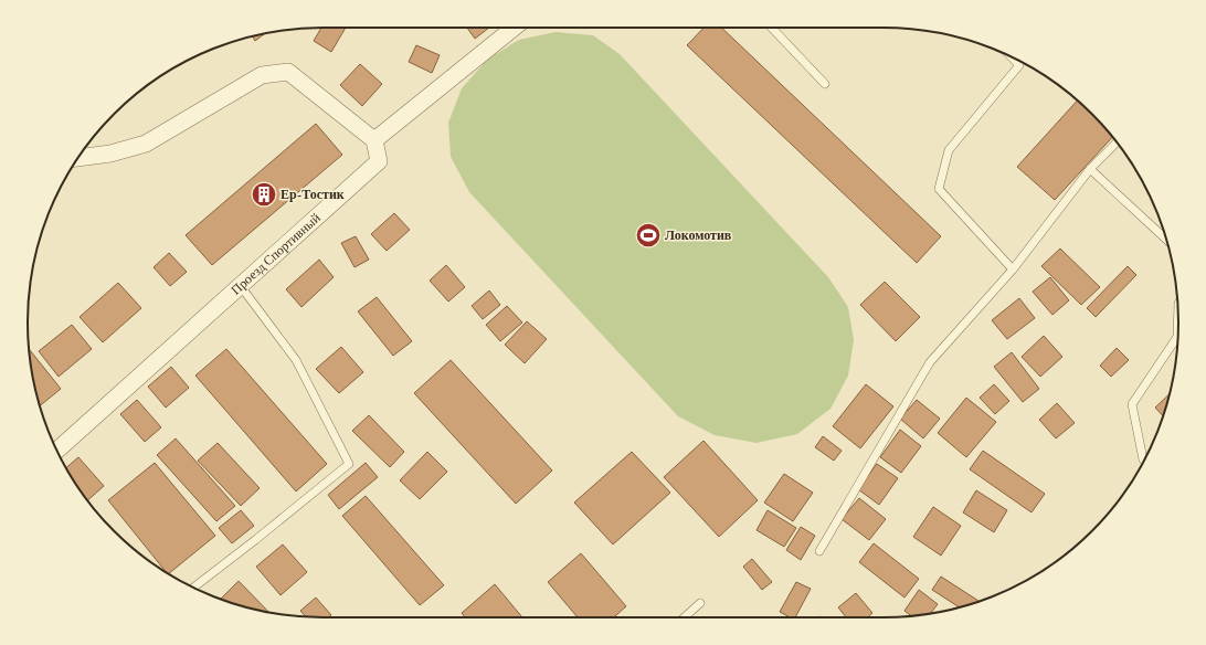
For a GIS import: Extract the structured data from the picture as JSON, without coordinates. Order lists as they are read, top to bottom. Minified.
{"streets":{"street":["Проезд Спортивный"]},"places":{"building":["Ер-Тостик"],"sports":["Локомотив"]}}
